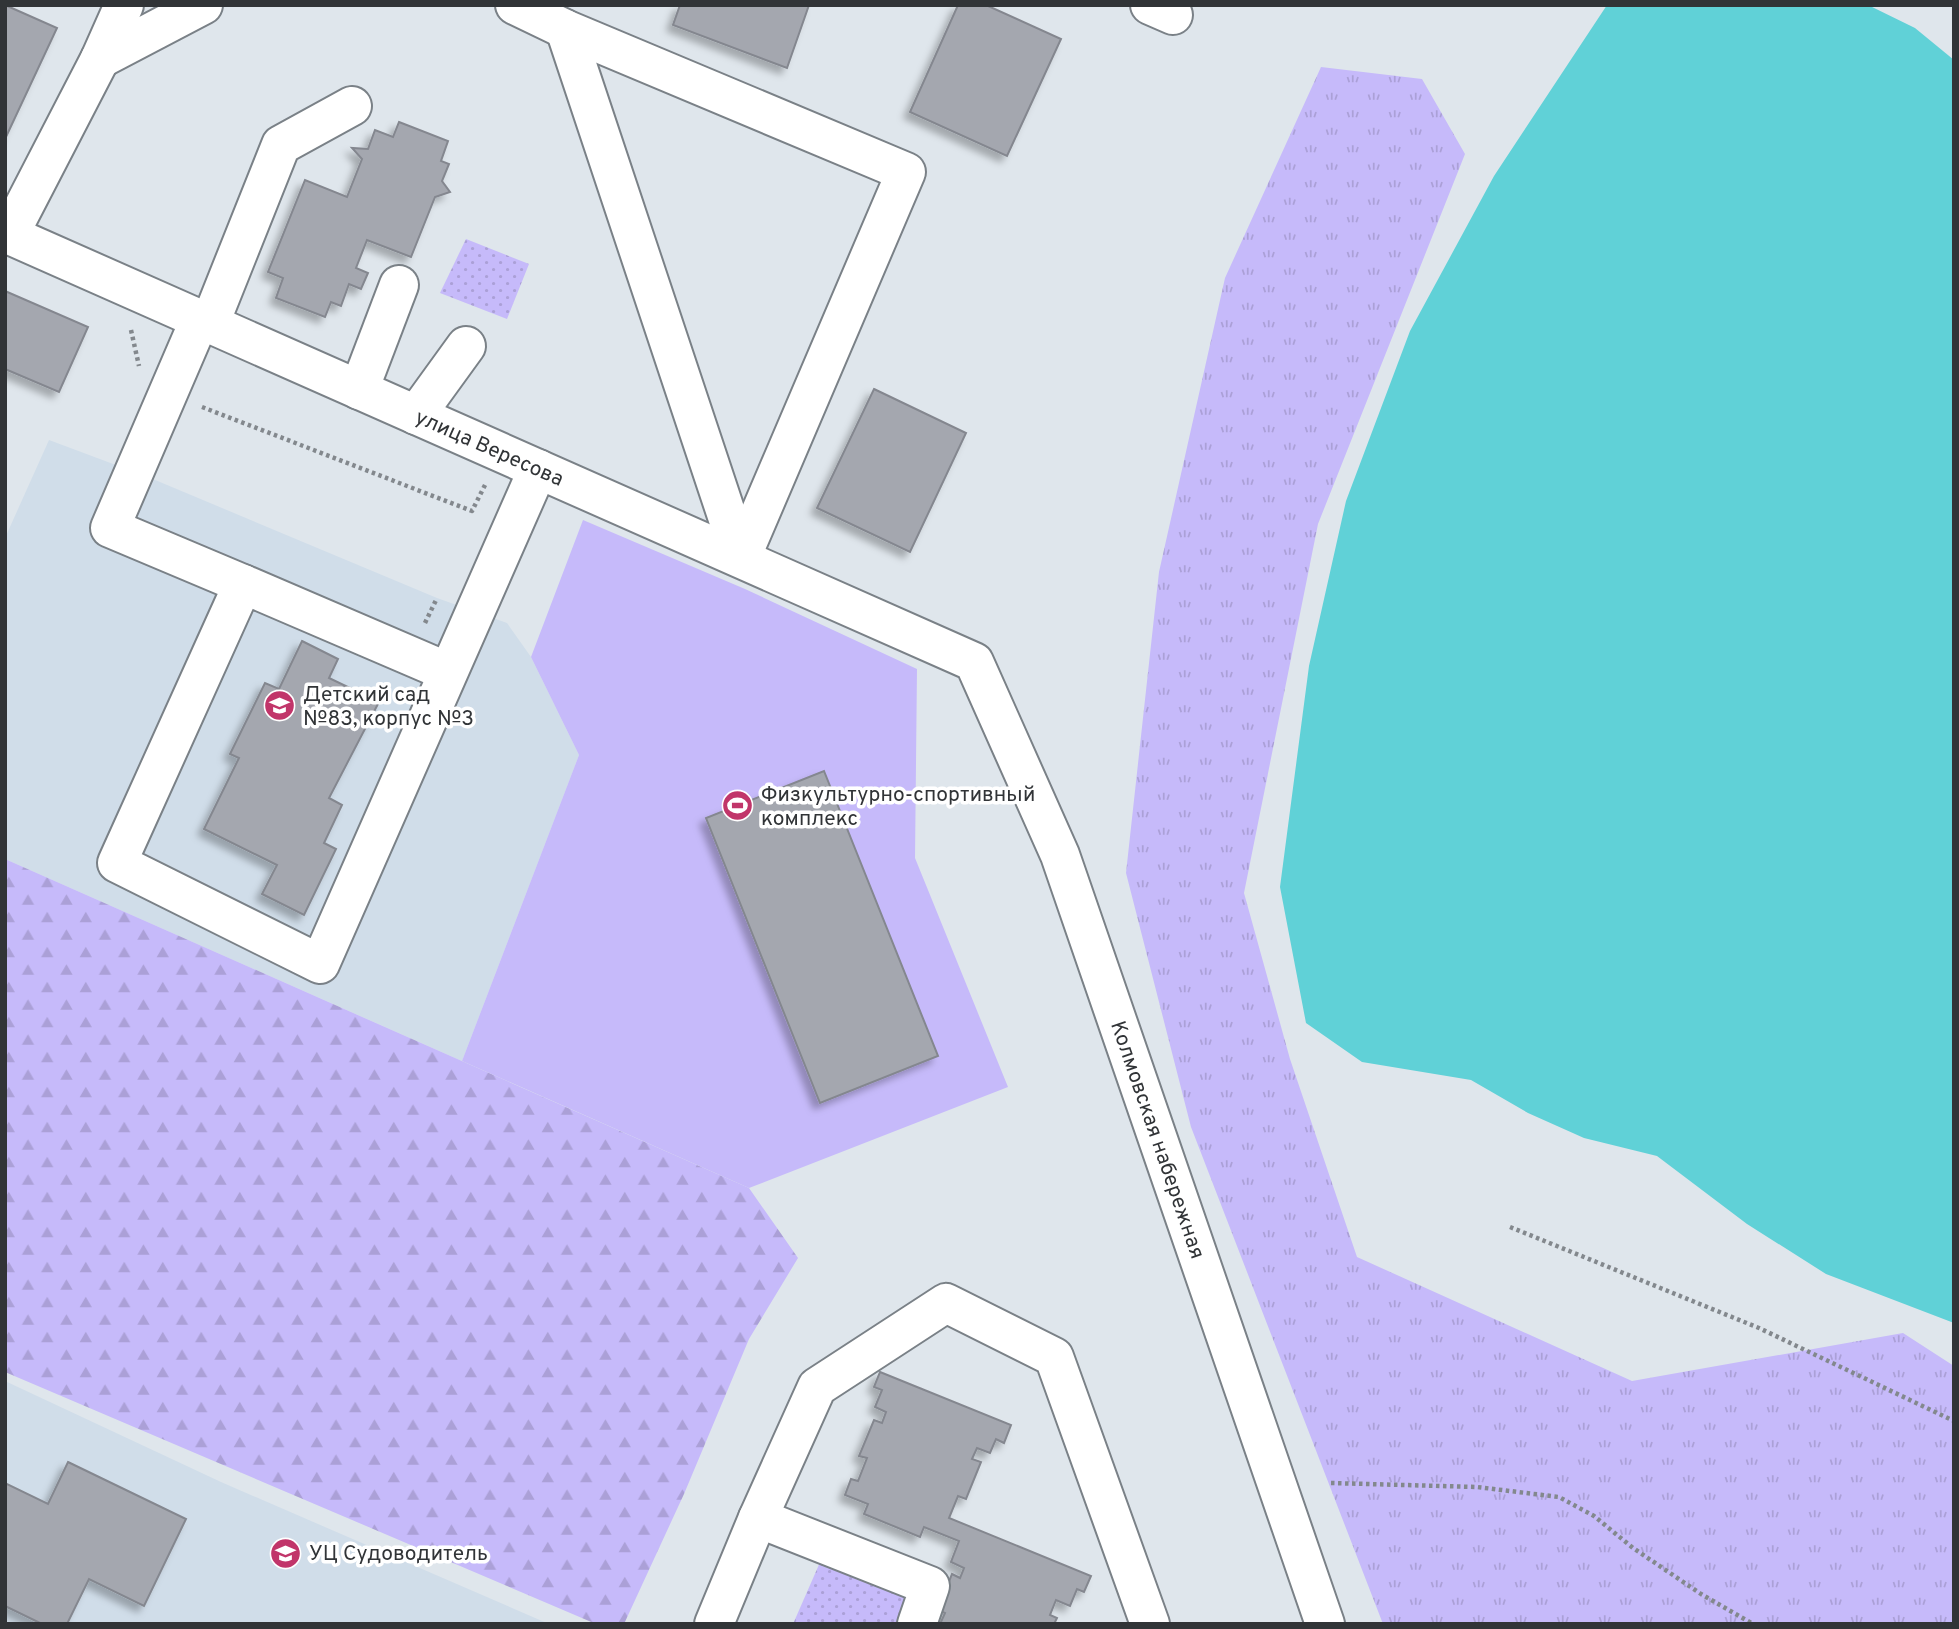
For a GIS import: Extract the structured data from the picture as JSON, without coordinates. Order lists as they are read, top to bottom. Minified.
{"streets":{"street":["улица Вересова","Колмовская набережная"]},"crossings":[["улица Вересова","Колмовская набережная"]],"places":{"school or university":["Детский сад №83, корпус №3","УЦ Судоводитель"],"sports":["Физкультурно-спортивный комплекс"]}}
